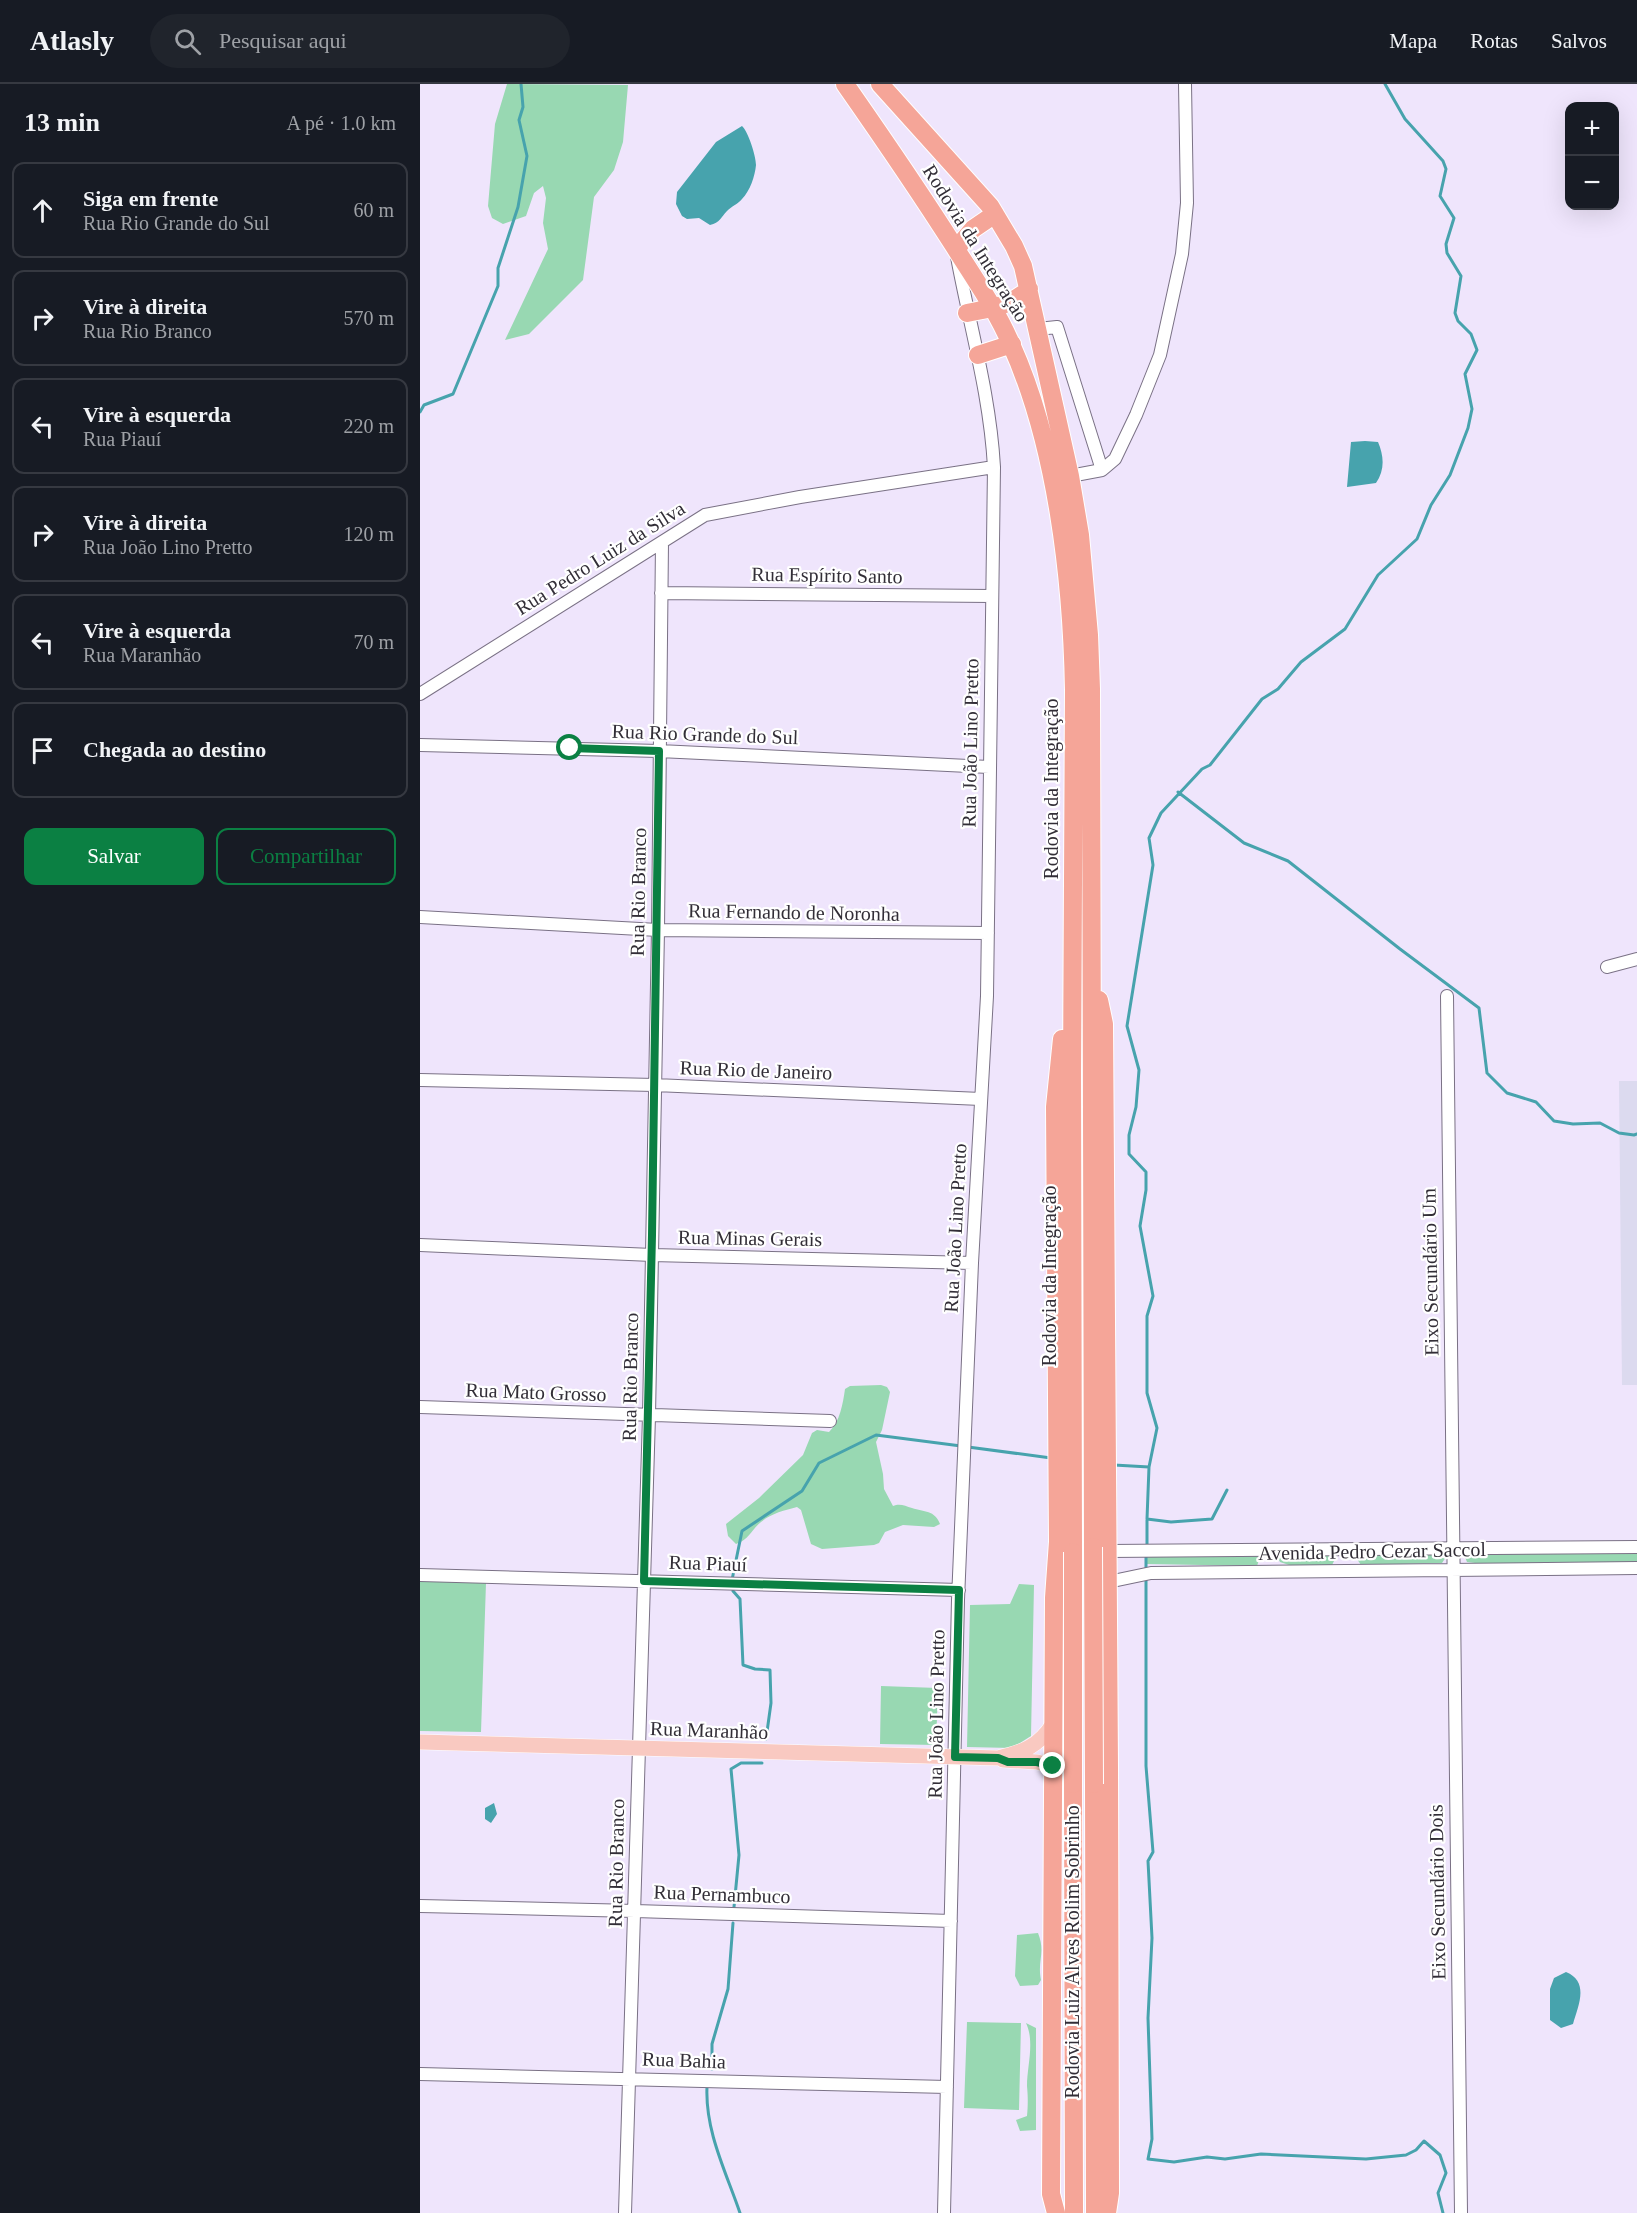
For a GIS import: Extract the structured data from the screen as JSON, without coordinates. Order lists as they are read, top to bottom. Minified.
{"streets":{"highway":["Rodovia da Integração","Rodovia Luiz Alves Rolim Sobrinho"],"main road":["Rua Maranhão"],"street":["Rua Pedro Luiz da Silva","Rua Espírito Santo","Rua Rio Grande do Sul","Rua João Lino Pretto","Rua Rio Branco","Rua Fernando de Noronha","Rua Rio de Janeiro","Rua Minas Gerais","Eixo Secundário Um","Rua Mato Grosso","Avenida Pedro Cezar Saccol","Rua Piauí","Eixo Secundário Dois","Rua Pernambuco","Rua Bahia"]},"crossings":[["Rodovia da Integração","Rua João Lino Pretto"],["Rodovia da Integração","Avenida Pedro Cezar Saccol"],["Rodovia da Integração","Rodovia Luiz Alves Rolim Sobrinho"],["Rua Pedro Luiz da Silva","Rua João Lino Pretto"],["Rua Pedro Luiz da Silva","Rua Rio Branco"],["Rua Espírito Santo","Rua João Lino Pretto"],["Rua Espírito Santo","Rua Rio Branco"],["Rua Rio Grande do Sul","Rua João Lino Pretto"],["Rua Rio Grande do Sul","Rua Rio Branco"],["Rua João Lino Pretto","Rua Fernando de Noronha"],["Rua João Lino Pretto","Rua Rio de Janeiro"],["Rua João Lino Pretto","Rua Minas Gerais"],["Rua João Lino Pretto","Rua Piauí"],["Rua João Lino Pretto","Rua Maranhão"],["Rua João Lino Pretto","Rua Pernambuco"],["Rua João Lino Pretto","Rua Bahia"],["Rua Rio Branco","Rua Fernando de Noronha"],["Rua Rio Branco","Rua Rio de Janeiro"],["Rua Rio Branco","Rua Minas Gerais"],["Rua Rio Branco","Rua Mato Grosso"],["Rua Rio Branco","Rua Piauí"],["Rua Rio Branco","Rua Maranhão"],["Rua Rio Branco","Rua Pernambuco"],["Rua Rio Branco","Rua Bahia"],["Eixo Secundário Um","Avenida Pedro Cezar Saccol"],["Eixo Secundário Um","Eixo Secundário Dois"],["Avenida Pedro Cezar Saccol","Eixo Secundário Dois"],["Avenida Pedro Cezar Saccol","Rodovia Luiz Alves Rolim Sobrinho"]],"page":{"header":"Atlasly","search":"Pesquisar aqui","nav":["Mapa","Rotas","Salvos"],"heading":["13 min","A pé · 1.0 km"],"map_buttons":["+","−"],"list":[["Siga em frente","Rua Rio Grande do Sul","60 m"],["Vire à direita","Rua Rio Branco","570 m"],["Vire à esquerda","Rua Piauí","220 m"],["Vire à direita","Rua João Lino Pretto","120 m"],["Vire à esquerda","Rua Maranhão","70 m"],"Chegada ao destino"],"buttons":["Salvar","Compartilhar"]}}
